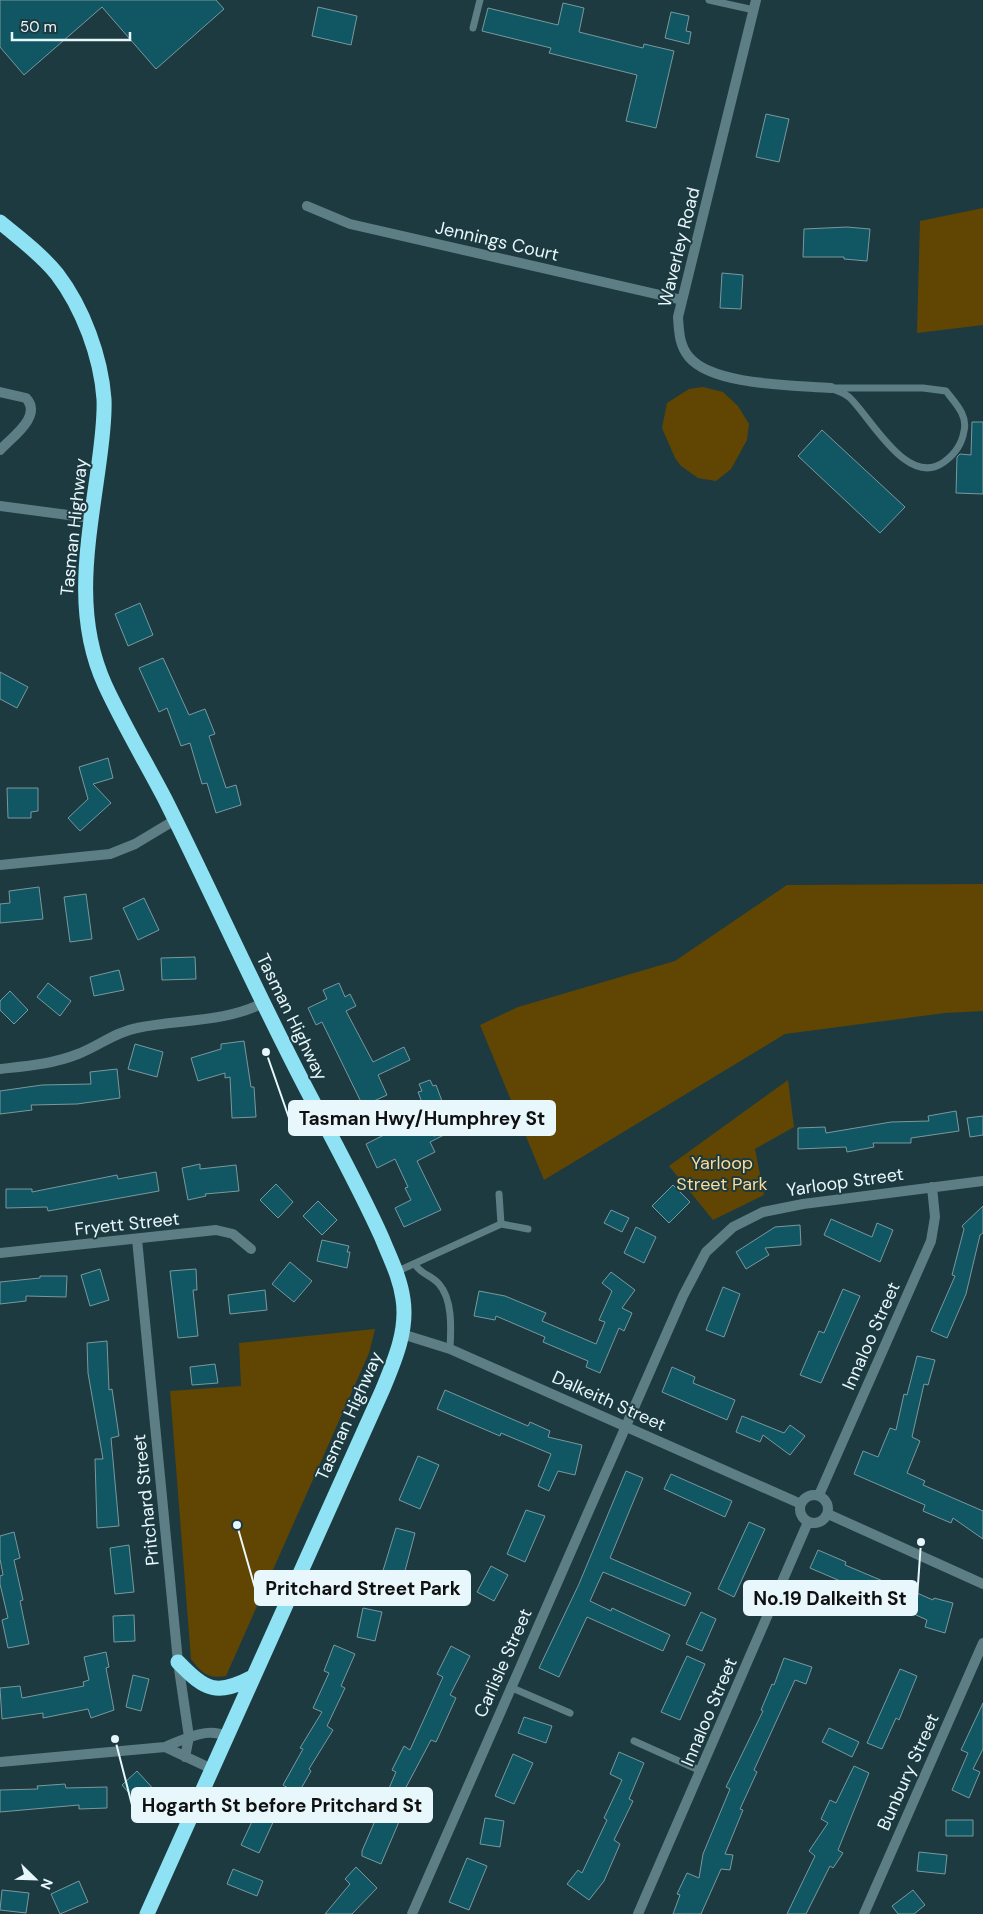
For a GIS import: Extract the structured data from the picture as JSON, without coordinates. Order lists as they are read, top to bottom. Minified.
{"streets":{"highway":["Tasman Highway"],"street":["Jennings Court","Waverley Road","Yarloop Street","Fryett Street","Innaloo Street","Dalkeith Street","Pritchard Street","Carlisle Street","Bunbury Street"]},"crossings":[["Jennings Court","Waverley Road"],["Tasman Highway","Dalkeith Street"],["Yarloop Street","Innaloo Street"],["Yarloop Street","Dalkeith Street"],["Yarloop Street","Carlisle Street"],["Fryett Street","Pritchard Street"],["Innaloo Street","Dalkeith Street"],["Dalkeith Street","Carlisle Street"]],"parks":["Yarloop Street Park"],"places":["Tasman Hwy/Humphrey St","Pritchard Street Park","No.19 Dalkeith St","Hogarth St before Pritchard St"],"scale_bar":"50 m","north":"bottom right"}
